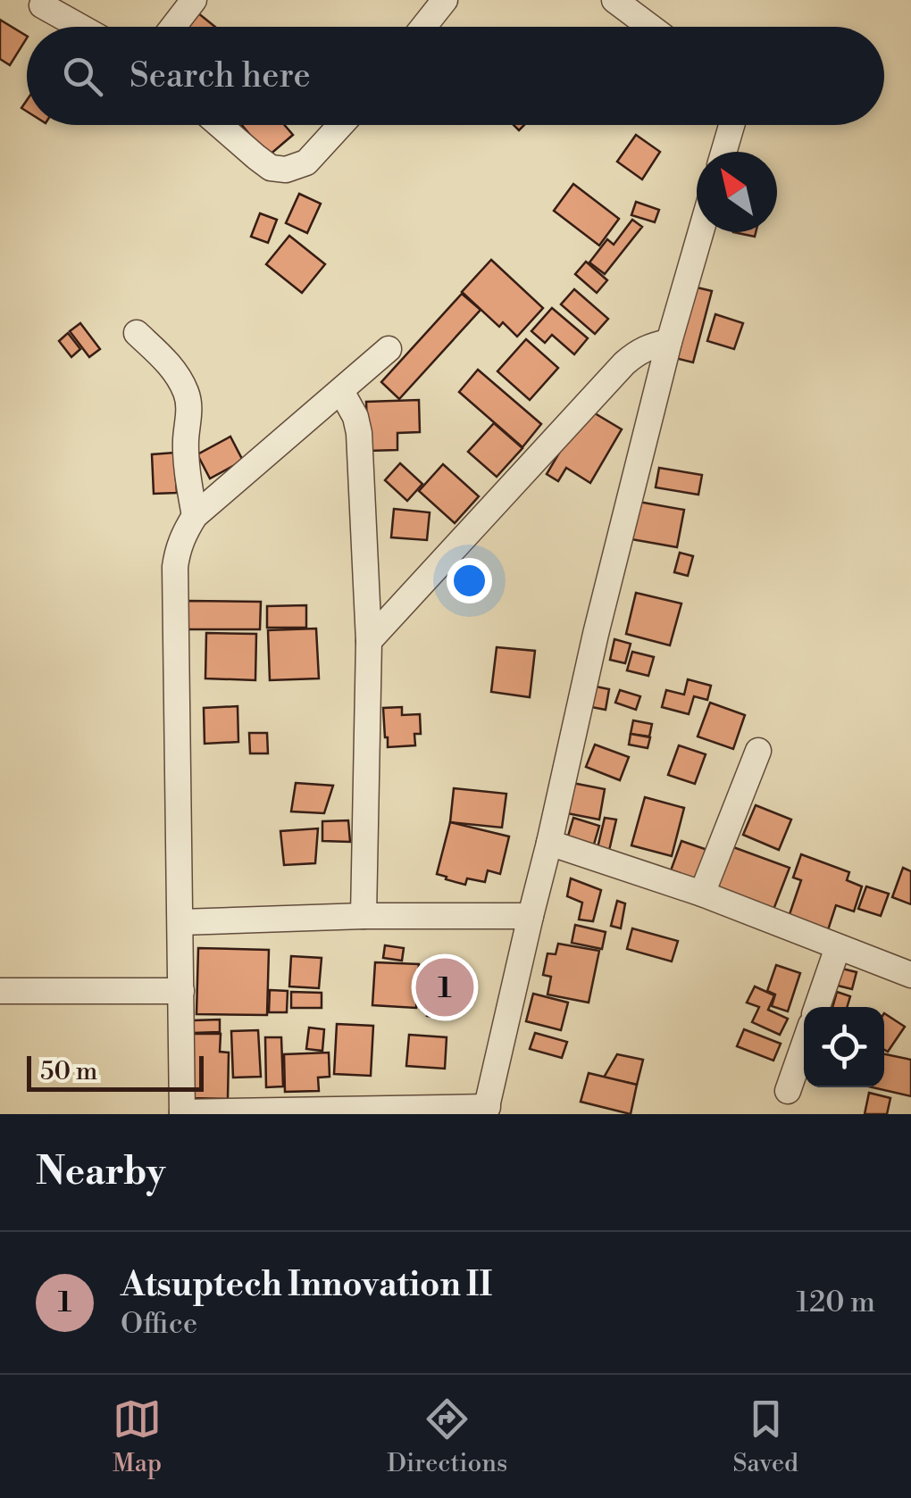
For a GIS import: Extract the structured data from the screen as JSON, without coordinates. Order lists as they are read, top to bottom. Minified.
{"scale_bar":"50 m","north":"top left","page":{"search":"Search here","pins":"1","scale":"50 m","heading":"Nearby","list":[{"mark":"1","name":"Atsuptech Innovation II","note":"Office","value":"120 m"}],"nav":["Map","Directions","Saved"]}}
